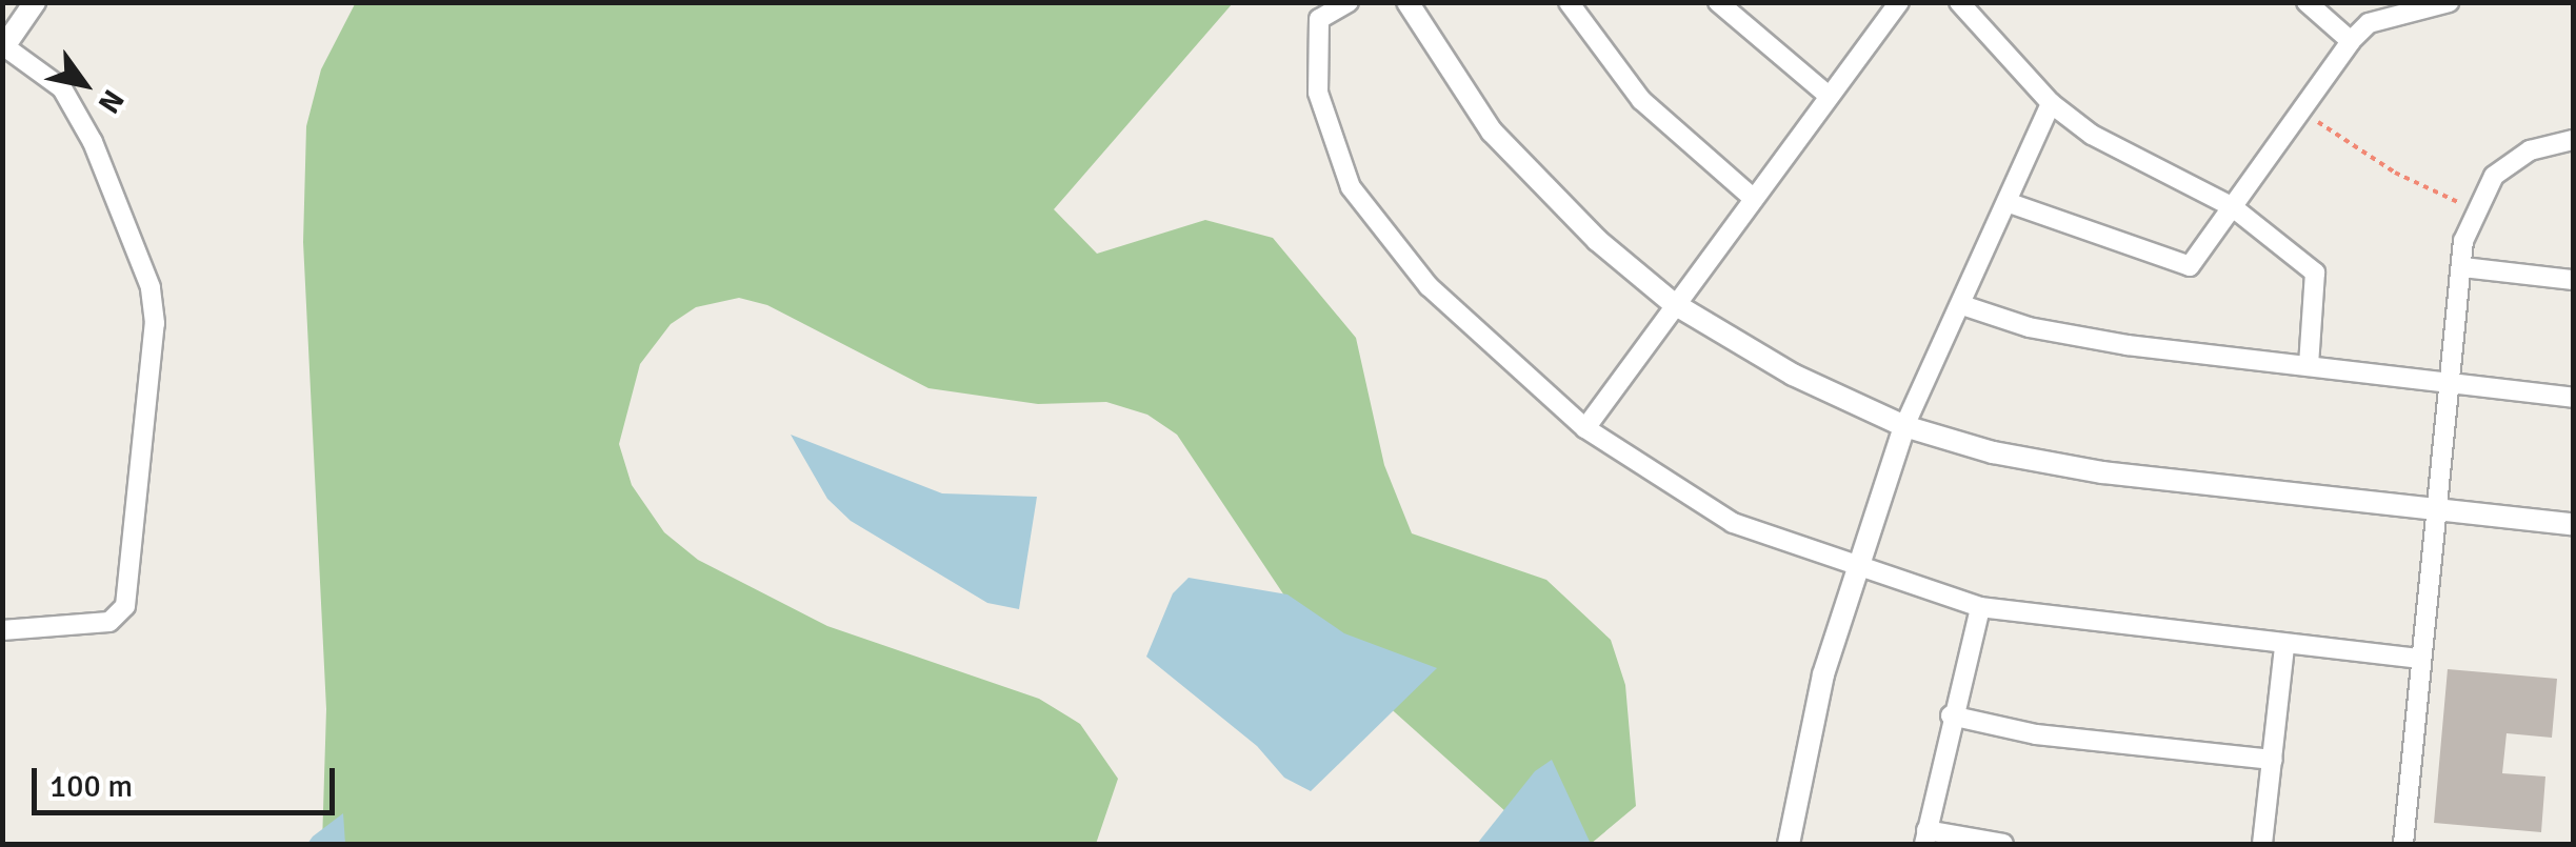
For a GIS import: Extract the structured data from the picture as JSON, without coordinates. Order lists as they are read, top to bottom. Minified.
{"scale_bar":"100 m","north":"bottom right"}
